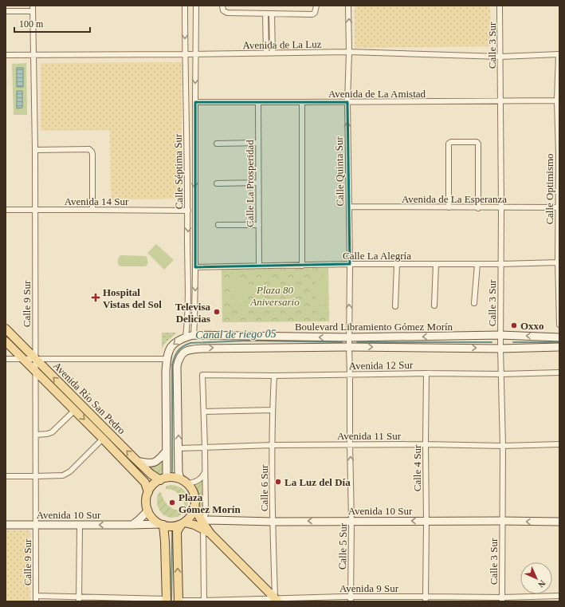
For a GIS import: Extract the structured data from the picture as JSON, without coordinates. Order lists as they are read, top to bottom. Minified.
{"streets":{"main road":["Boulevard Libramiento Gómez Morín","Avenida Río San Pedro","Avenida 10 Sur"],"street":["Avenida de La Luz","Calle 3 Sur","Avenida de La Amistad","Calle Séptima Sur","Calle Quinta Sur","Calle La Prosperidad","Calle Optimismo","Avenida de La Esperanza","Avenida 14 Sur","Calle La Alegría","Calle 9 Sur","Avenida 12 Sur","Avenida 11 Sur","Calle 4 Sur","Calle 6 Sur","Calle 5 Sur","Avenida 9 Sur"]},"crossings":[["Avenida de La Luz","Calle 3 Sur"],["Avenida de La Luz","Calle Séptima Sur"],["Avenida de La Luz","Calle Quinta Sur"],["Avenida de La Luz","Calle Optimismo"],["Avenida de La Luz","Calle 9 Sur"],["Calle 3 Sur","Avenida de La Amistad"],["Calle 3 Sur","Avenida de La Esperanza"],["Calle 3 Sur","Calle La Alegría"],["Calle 3 Sur","Boulevard Libramiento Gómez Morín"],["Calle 3 Sur","Avenida 12 Sur"],["Calle 3 Sur","Avenida 11 Sur"],["Calle 3 Sur","Avenida 10 Sur"],["Calle 3 Sur","Avenida 9 Sur"],["Avenida de La Amistad","Calle Séptima Sur"],["Avenida de La Amistad","Calle Quinta Sur"],["Avenida de La Amistad","Calle La Prosperidad"],["Avenida de La Amistad","Calle Optimismo"],["Calle Séptima Sur","Avenida 14 Sur"],["Calle Séptima Sur","Calle La Alegría"],["Calle Séptima Sur","Boulevard Libramiento Gómez Morín"],["Calle Quinta Sur","Avenida de La Esperanza"],["Calle Quinta Sur","Calle La Alegría"],["Calle Quinta Sur","Boulevard Libramiento Gómez Morín"],["Calle Quinta Sur","Calle 5 Sur"],["Calle La Prosperidad","Calle La Alegría"],["Calle Optimismo","Avenida de La Esperanza"],["Calle Optimismo","Calle La Alegría"],["Avenida 14 Sur","Calle 9 Sur"],["Calle 9 Sur","Avenida Río San Pedro"],["Calle 9 Sur","Avenida 10 Sur"],["Boulevard Libramiento Gómez Morín","Avenida Río San Pedro"],["Boulevard Libramiento Gómez Morín","Avenida 11 Sur"],["Boulevard Libramiento Gómez Morín","Avenida 10 Sur"],["Boulevard Libramiento Gómez Morín","Calle 5 Sur"],["Avenida 12 Sur","Calle 4 Sur"],["Avenida 12 Sur","Calle 6 Sur"],["Avenida 12 Sur","Calle 5 Sur"],["Avenida Río San Pedro","Avenida 10 Sur"],["Avenida 11 Sur","Calle 4 Sur"],["Avenida 11 Sur","Calle 6 Sur"],["Avenida 11 Sur","Calle 5 Sur"],["Calle 4 Sur","Avenida 10 Sur"],["Calle 4 Sur","Avenida 9 Sur"],["Calle 6 Sur","Avenida 10 Sur"],["Calle 6 Sur","Avenida 9 Sur"],["Avenida 10 Sur","Calle 5 Sur"],["Calle 5 Sur","Avenida 9 Sur"]],"one_way":["Calle Quinta Sur","Avenida 10 Sur"],"water":["Canal de riego 05"],"parks":["Plaza 80 Aniversario"],"places":{"health":["Hospital Vistas del Sol"],"other":["Televisa Delicias","Oxxo","La Luz del Día","Plaza Gómez Morín"]},"scale_bar":"100 m","north":"bottom right"}
